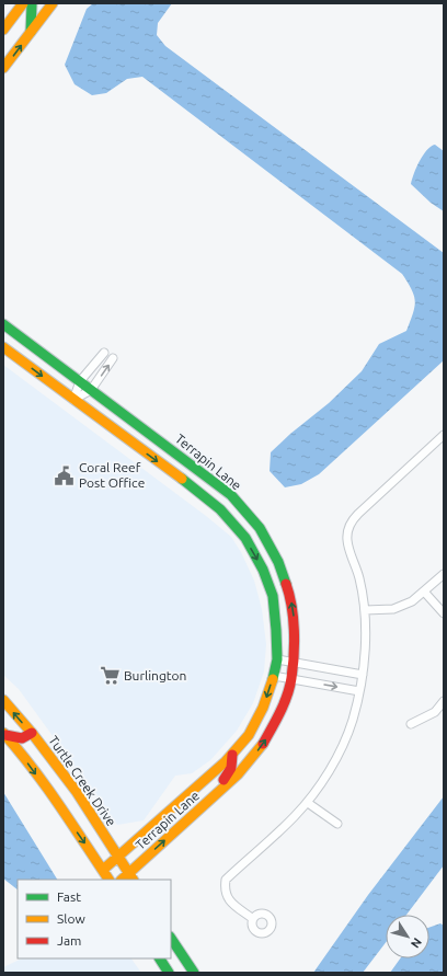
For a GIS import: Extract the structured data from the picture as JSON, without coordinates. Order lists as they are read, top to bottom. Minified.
{"streets":{"street":["Terrapin Lane","Turtle Creek Drive"]},"crossings":[["Terrapin Lane","Turtle Creek Drive"]],"places":{"public building":["Coral Reef Post Office"],"supermarket":["Burlington"]},"legend":["Fast","Slow","Jam"],"north":"bottom right"}
